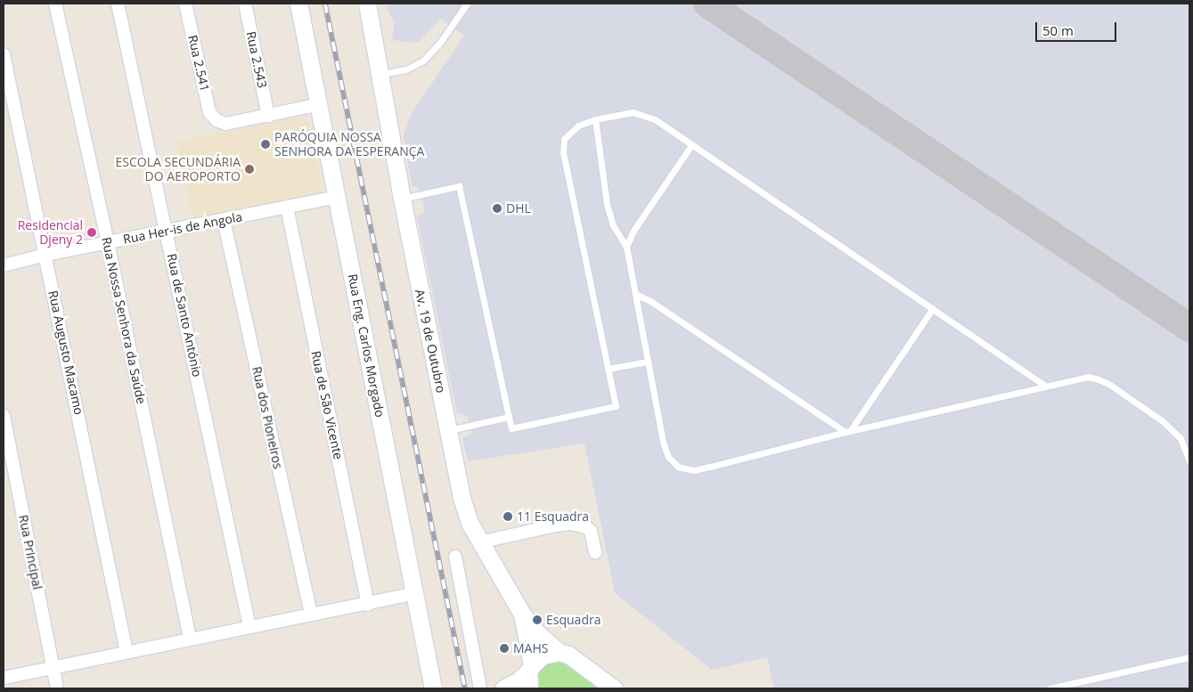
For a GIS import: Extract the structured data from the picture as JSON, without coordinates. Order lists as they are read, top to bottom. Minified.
{"streets":{"street":["Rua 2.543","Rua 2.541","Rua Her-is de Angola","Rua de Santo António","Rua Nossa Senhora da Saúde","Av. 19 de Outubro","Rua Eng. Carlos Morgado","Rua Augusto Macamo","Rua de São Vicente","Rua dos Pioneiros","Rua Principal"]},"crossings":[["Rua 2.543","Rua 2.541"],["Rua Her-is de Angola","Rua de Santo António"],["Rua Her-is de Angola","Rua Nossa Senhora da Saúde"],["Rua Her-is de Angola","Rua Eng. Carlos Morgado"],["Rua Her-is de Angola","Rua Augusto Macamo"],["Rua Her-is de Angola","Rua de São Vicente"],["Rua Her-is de Angola","Rua dos Pioneiros"]],"places":["PARÓQUIA NOSSA SENHORA DA ESPERANÇA","ESCOLA SECUNDÁRIA DO AEROPORTO","DHL","Residencial Djeny 2","11 Esquadra","Esquadra","MAHS"],"scale_bar":"50 m"}
